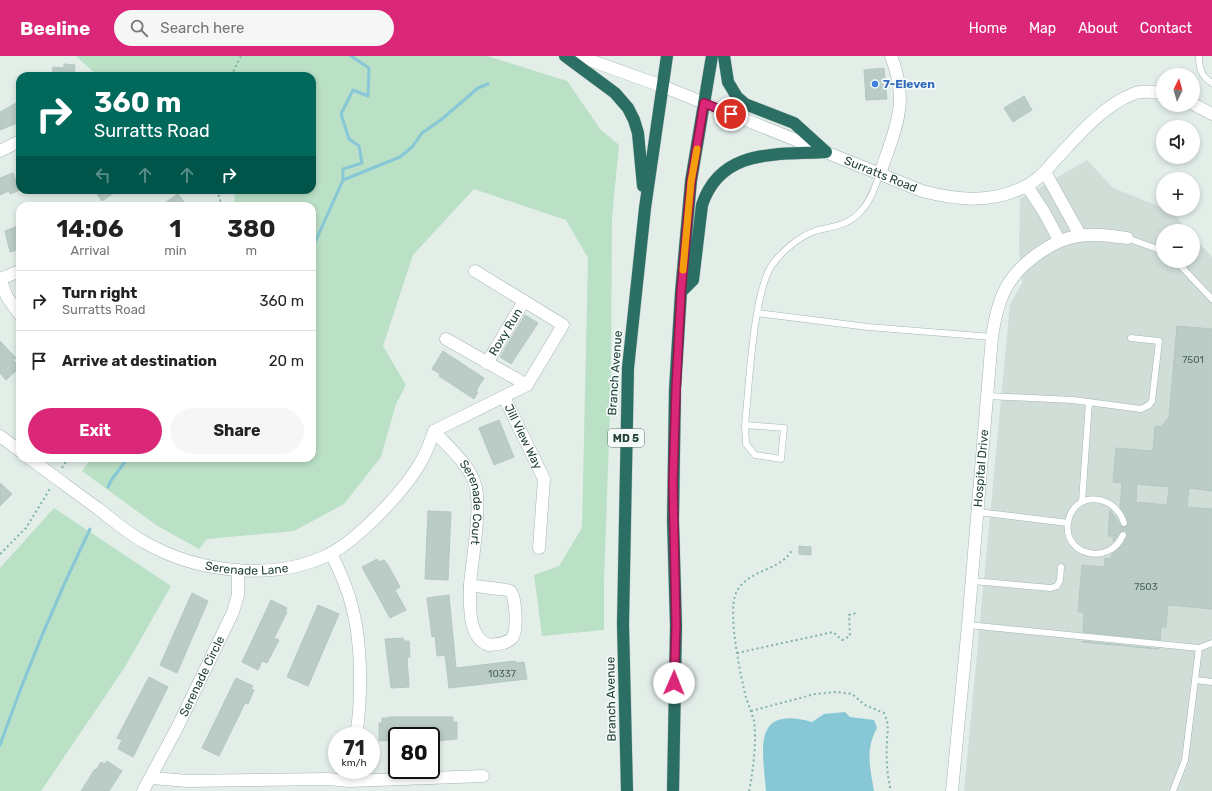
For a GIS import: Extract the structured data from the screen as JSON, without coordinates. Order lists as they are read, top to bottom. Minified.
{"streets":{"highway":["Branch Avenue","MD 5"],"street":["Surratts Road","Roxy Run","Jill View Way","Hospital Drive","Serenade Court","Serenade Lane","Serenade Circle"]},"crossings":[["Surratts Road","Branch Avenue"],["Serenade Court","Serenade Lane"],["Serenade Lane","Serenade Circle"]],"places":["7-Eleven"],"house_numbers":["7501","7503","10337"],"north":"top","page":{"header":"Beeline","search":"Search here","nav":["Home","Map","About","Contact"],"map_buttons":["+","−"],"turn":["360 m","Surratts Road"],"eta":["14:06","Arrival","1","min","380","m"],"list":[{"name":"Turn right","note":"Surratts Road","value":"360 m"},{"name":"Arrive at destination","value":"20 m"}],"buttons":["Exit","Share"],"speed":"71 km/h","limit":"80"}}
